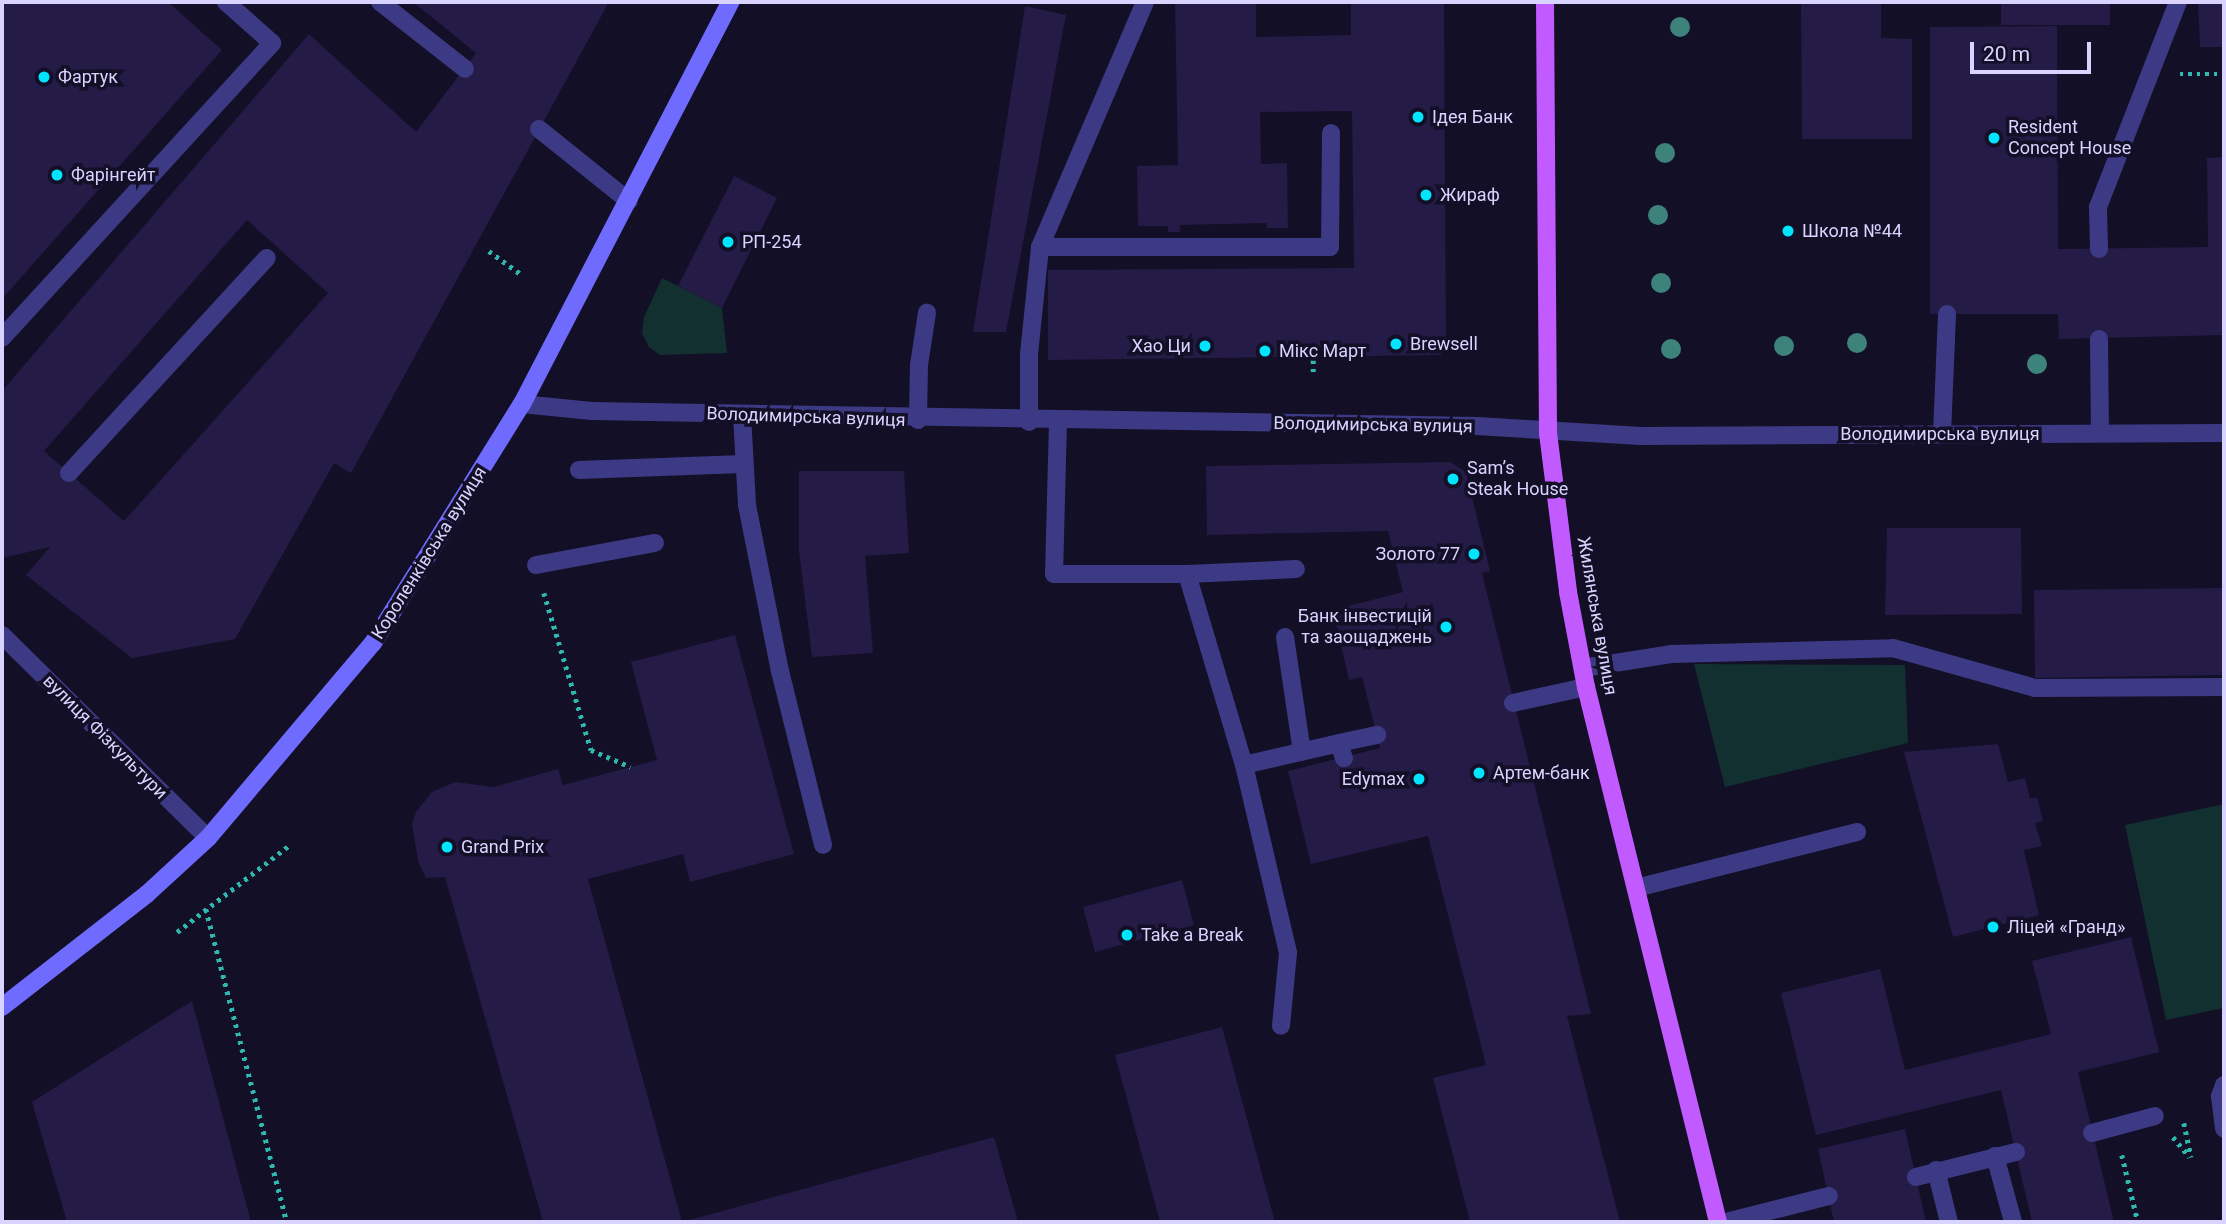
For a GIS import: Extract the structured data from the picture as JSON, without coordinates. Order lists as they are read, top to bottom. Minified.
{"streets":{"main road":["Короленківська вулиця","Жилянська вулиця"],"street":["Володимирська вулиця","вулиця Фізкультури"]},"crossings":[["Володимирська вулиця","Короленківська вулиця"],["Володимирська вулиця","Жилянська вулиця"],["Короленківська вулиця","вулиця Фізкультури"]],"places":["Фартук","Ідея Банк","Resident Concept House","Фарінгейт","Жираф","Школа №44","РП-254","Brewsell","Хао Ци","Мікс Март","Sam’s Steak House","Золото 77","Банк інвестицій та заощаджень","Артем-банк","Edymax","Grand Prix","Ліцей «Гранд»","Take a Break"],"scale_bar":"20 m"}
